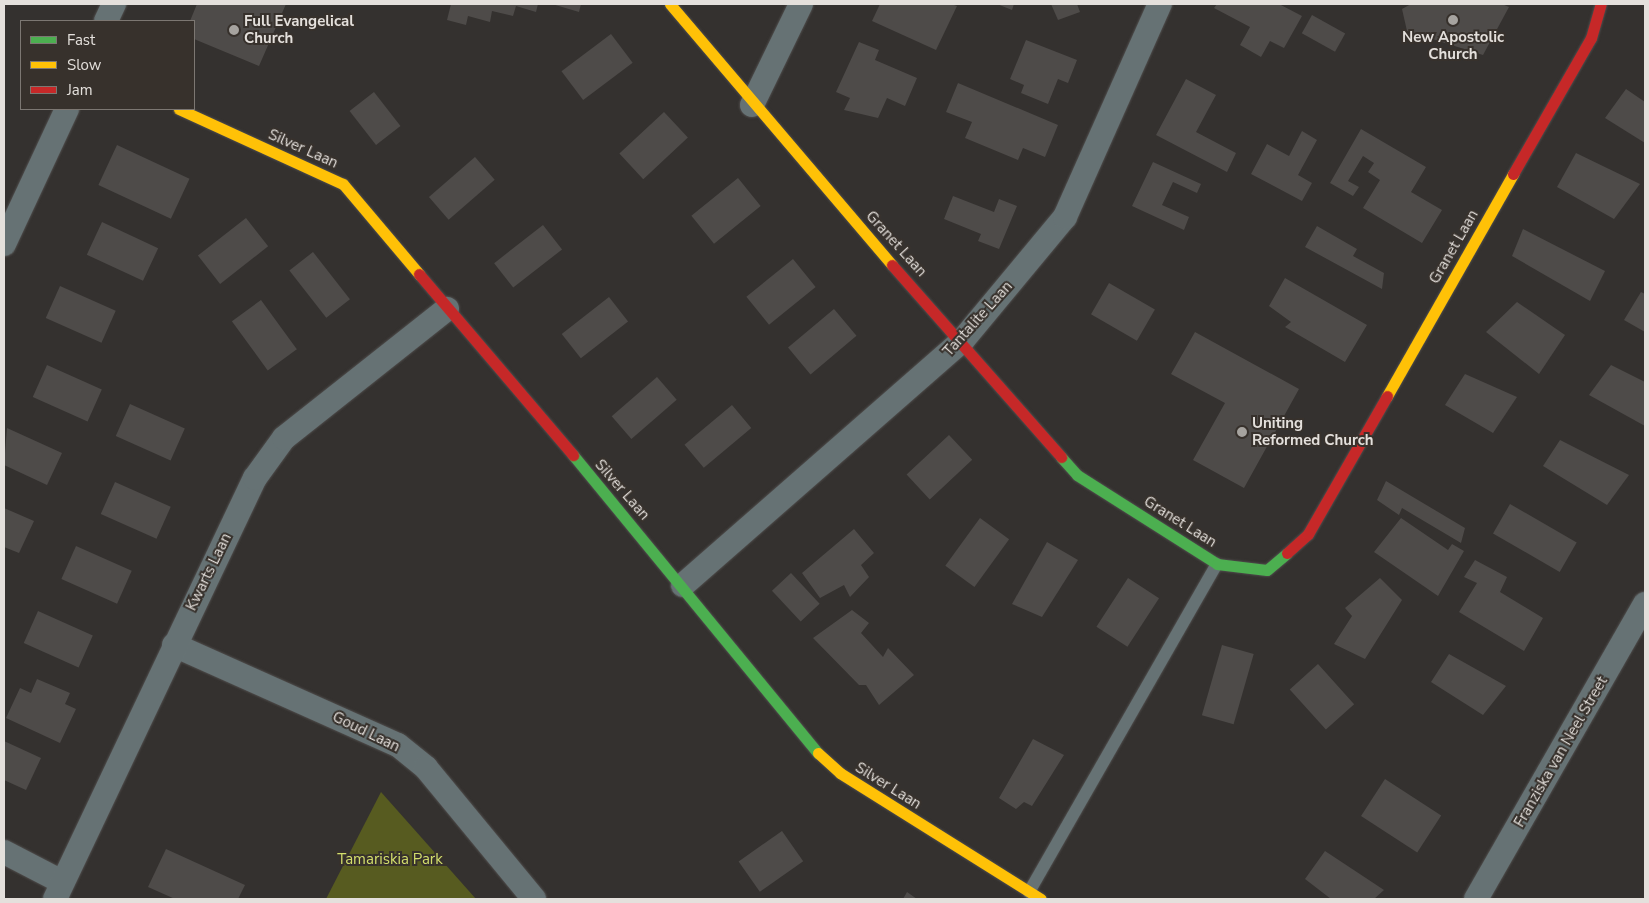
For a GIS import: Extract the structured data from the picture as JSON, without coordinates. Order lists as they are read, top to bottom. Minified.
{"streets":{"street":["Silver Laan","Granet Laan","Tantalite Laan","Kwarts Laan","Goud Laan","Franziska van Neel Street"]},"crossings":[["Silver Laan","Tantalite Laan"],["Silver Laan","Kwarts Laan"],["Granet Laan","Tantalite Laan"],["Kwarts Laan","Goud Laan"]],"parks":["Tamariskia Park"],"places":["New Apostolic Church","Full Evangelical Church","Uniting Reformed Church"],"legend":["Fast","Slow","Jam"]}
